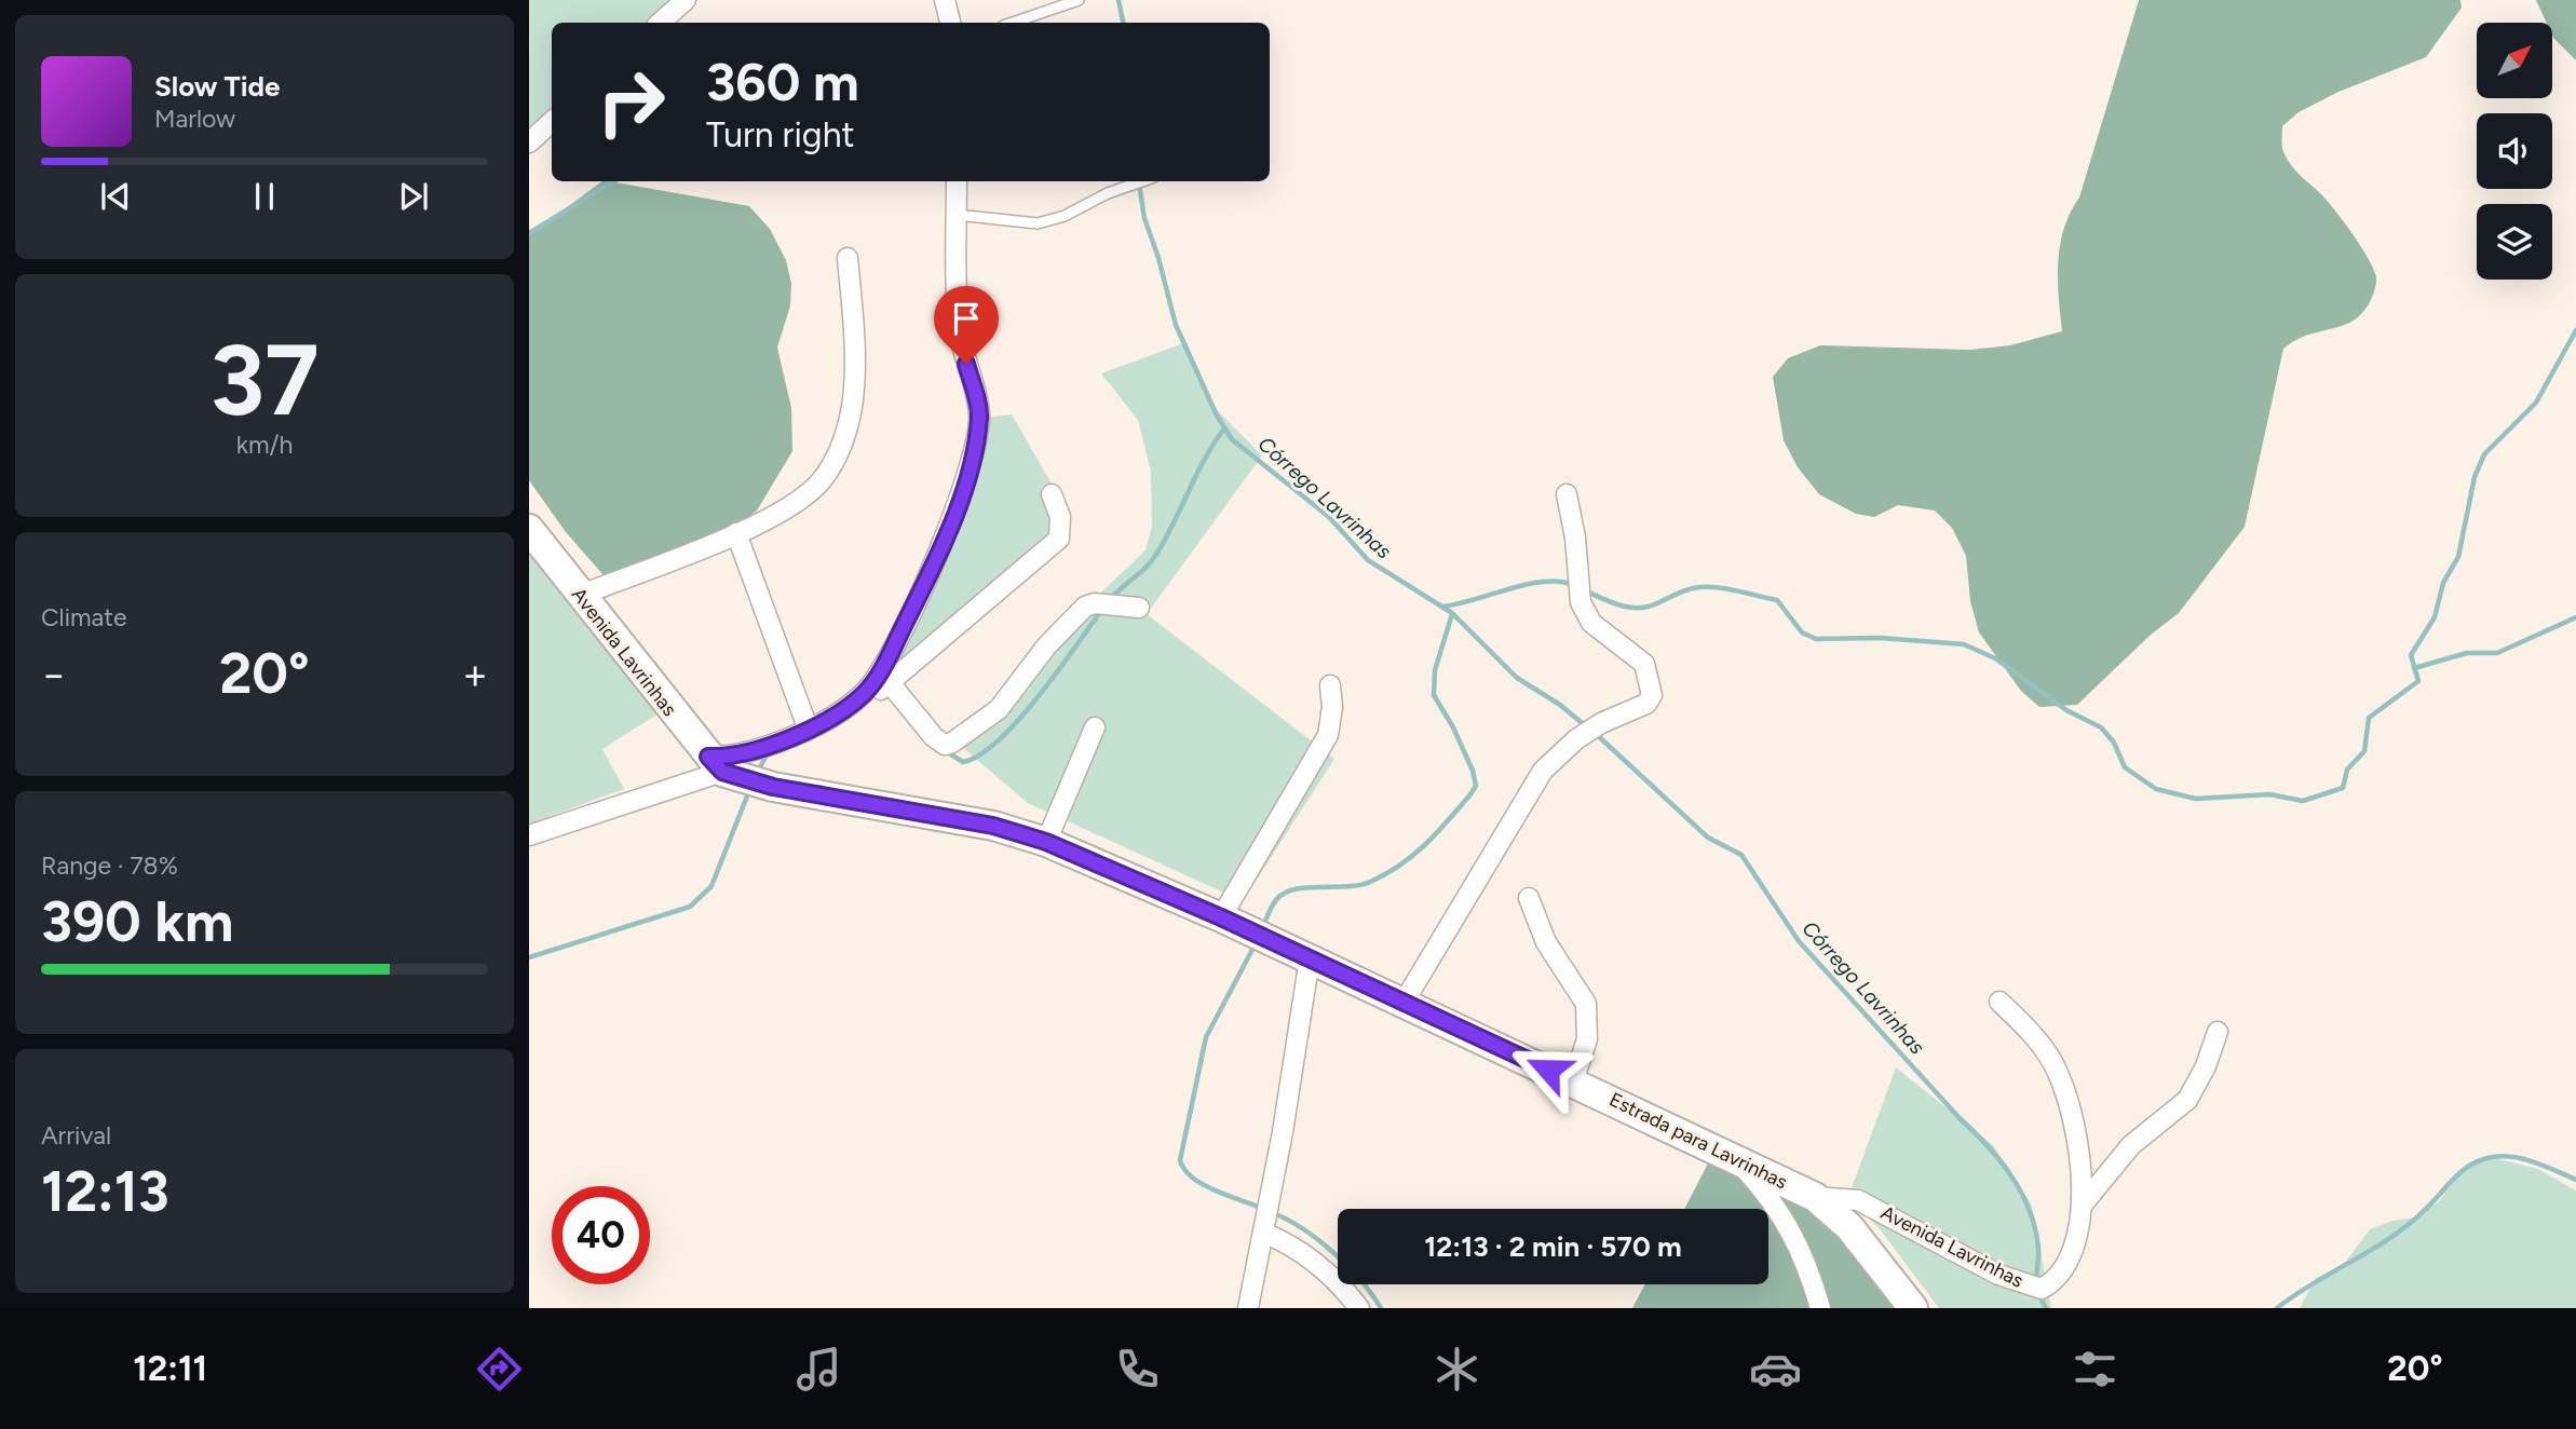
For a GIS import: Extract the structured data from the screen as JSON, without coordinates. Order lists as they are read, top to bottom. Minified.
{"streets":{"street":["Avenida Lavrinhas","Estrada para Lavrinhas"]},"crossings":[["Avenida Lavrinhas","Estrada para Lavrinhas"]],"water":["Córrego Lavrinhas"],"north":"top right","page":{"turn":["360 m","Turn right"],"song":["Slow Tide","Marlow"],"tile":[["37","km/h"],"Climate",["Range · 78%","390 km"],["Arrival","12:13"]],"heat":["−","20°","+"],"limit":"40","trip":"12:13 · 2 min · 570 m","tabs":["12:11","20°"]}}
